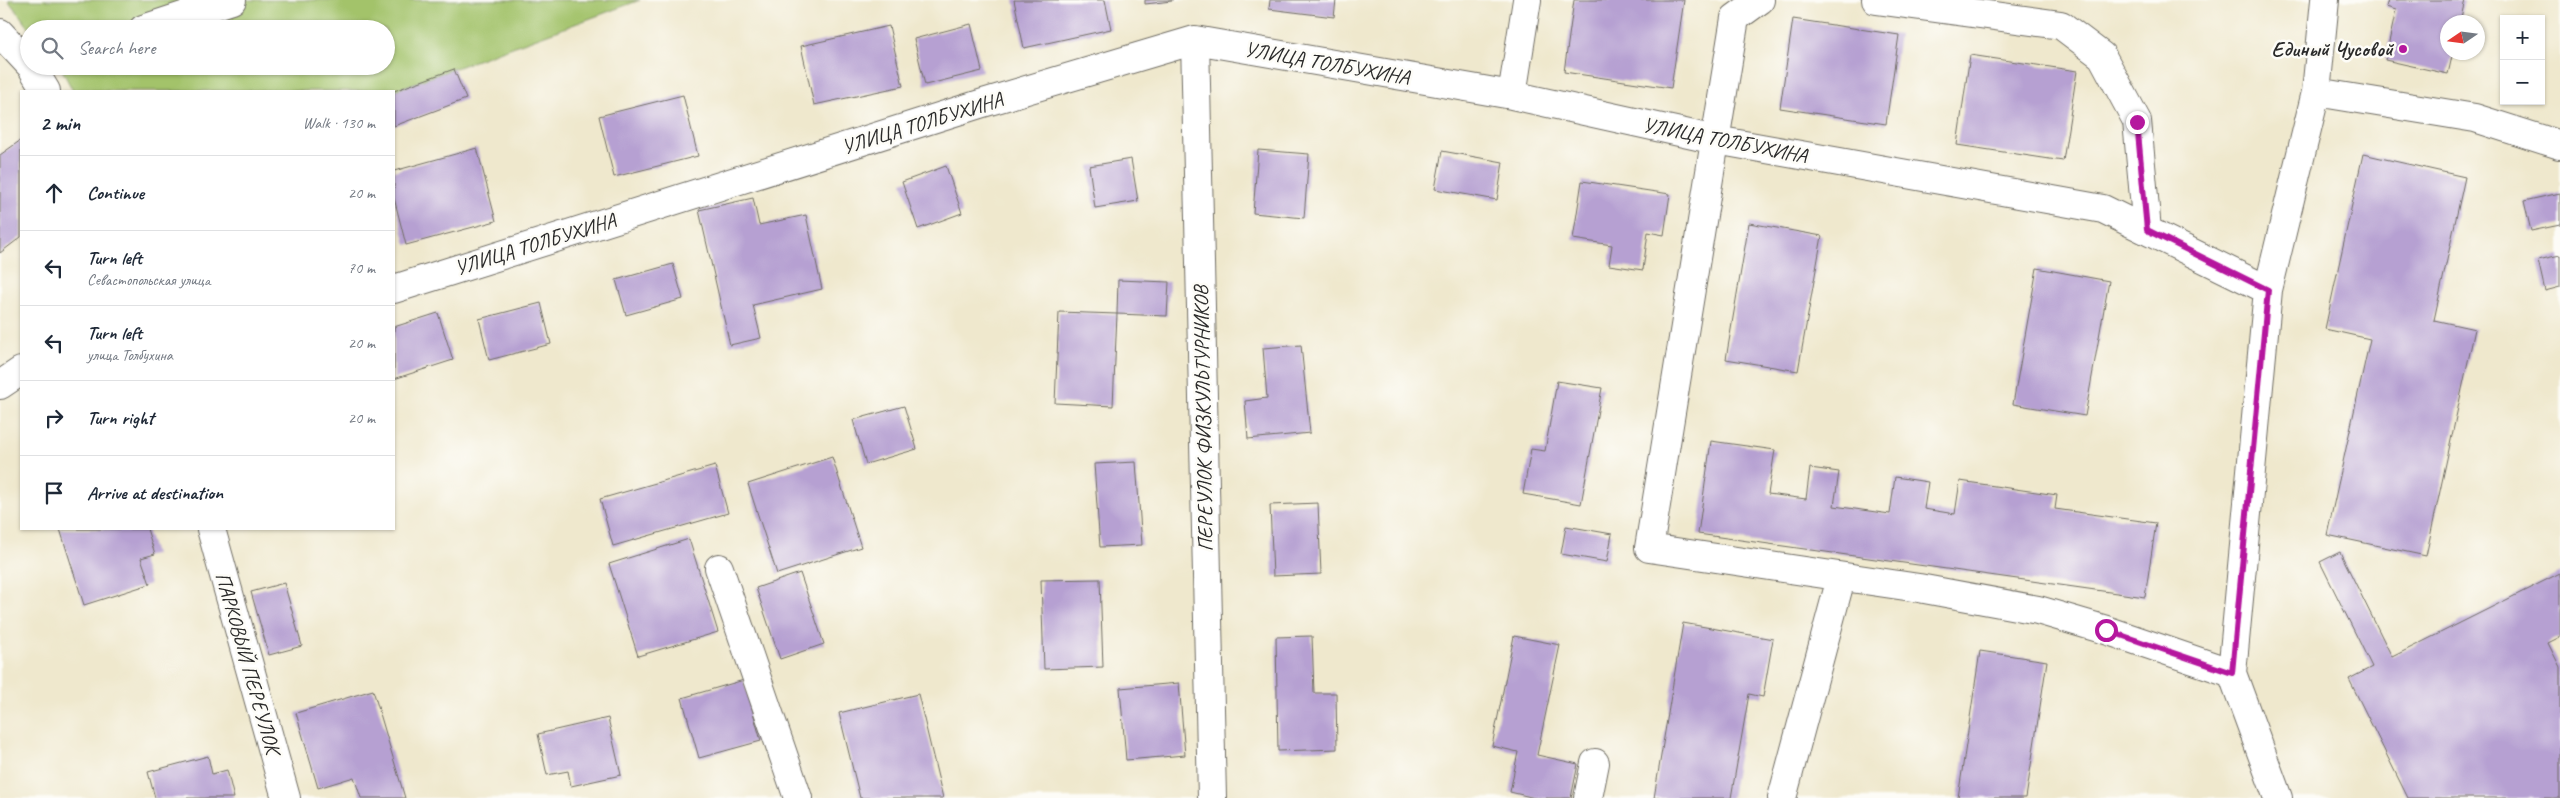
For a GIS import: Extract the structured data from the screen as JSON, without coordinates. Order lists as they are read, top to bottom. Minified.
{"streets":{"street":["УЛИЦА ТОЛБУХИНА","ПЕРЕУЛОК ФИЗКУЛЬТУРНИКОВ","ПАРКОВЫЙ ПЕРЕУЛОК"]},"crossings":[["УЛИЦА ТОЛБУХИНА","ПЕРЕУЛОК ФИЗКУЛЬТУРНИКОВ"]],"places":["Единый Чусовой"],"north":"left","page":{"map_buttons":["+","−"],"search":"Search here","heading":["2 min","Walk · 130 m"],"list":[["Continue","20 m"],["Turn left","Севастопольская улица","70 m"],["Turn left","улица Толбухина","20 m"],["Turn right","20 m"],"Arrive at destination"]}}
